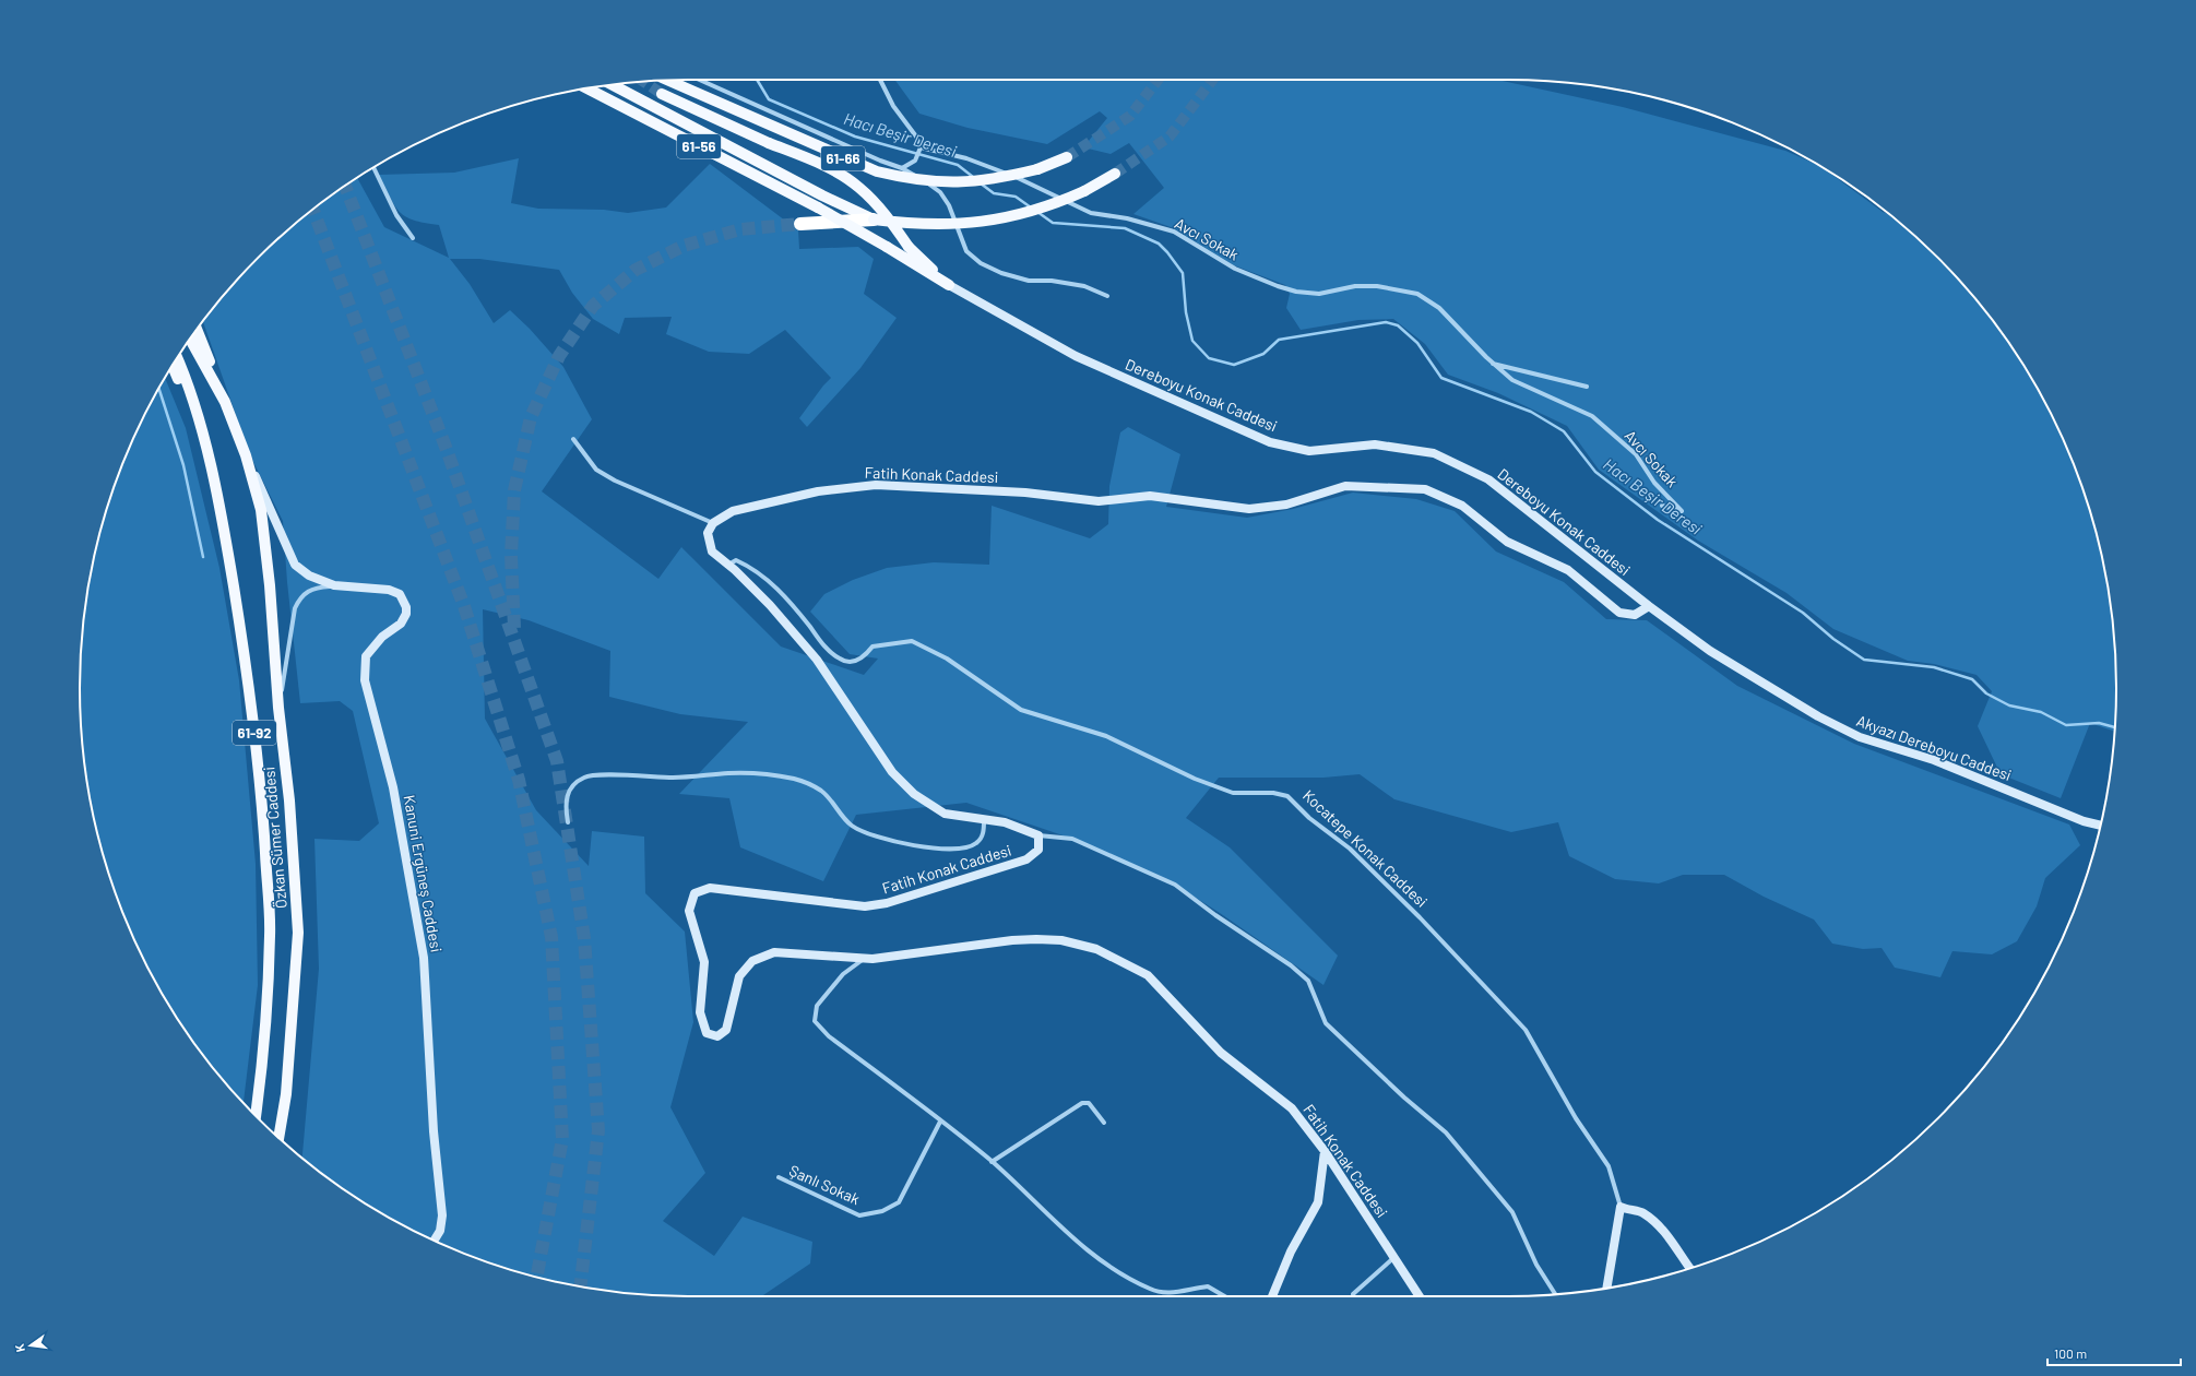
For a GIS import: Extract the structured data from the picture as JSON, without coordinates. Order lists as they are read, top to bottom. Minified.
{"streets":{"main road":["61-56","61-66","Dereboyu Konak Caddesi","Fatih Konak Caddesi","61-92","Akyazı Dereboyu Caddesi","Özkan Sümer Caddesi","Kocatepe Konak Caddesi","Kanuni Ergüneş Caddesi"],"street":["Avcı Sokak","Şanlı Sokak"]},"crossings":[["61-56","Dereboyu Konak Caddesi"],["Dereboyu Konak Caddesi","Fatih Konak Caddesi"],["Dereboyu Konak Caddesi","Akyazı Dereboyu Caddesi"],["Fatih Konak Caddesi","Akyazı Dereboyu Caddesi"],["Fatih Konak Caddesi","Kocatepe Konak Caddesi"],["Özkan Sümer Caddesi","Kanuni Ergüneş Caddesi"]],"water":["Hacı Beşir Deresi"],"scale_bar":"100 m","north":"left"}
